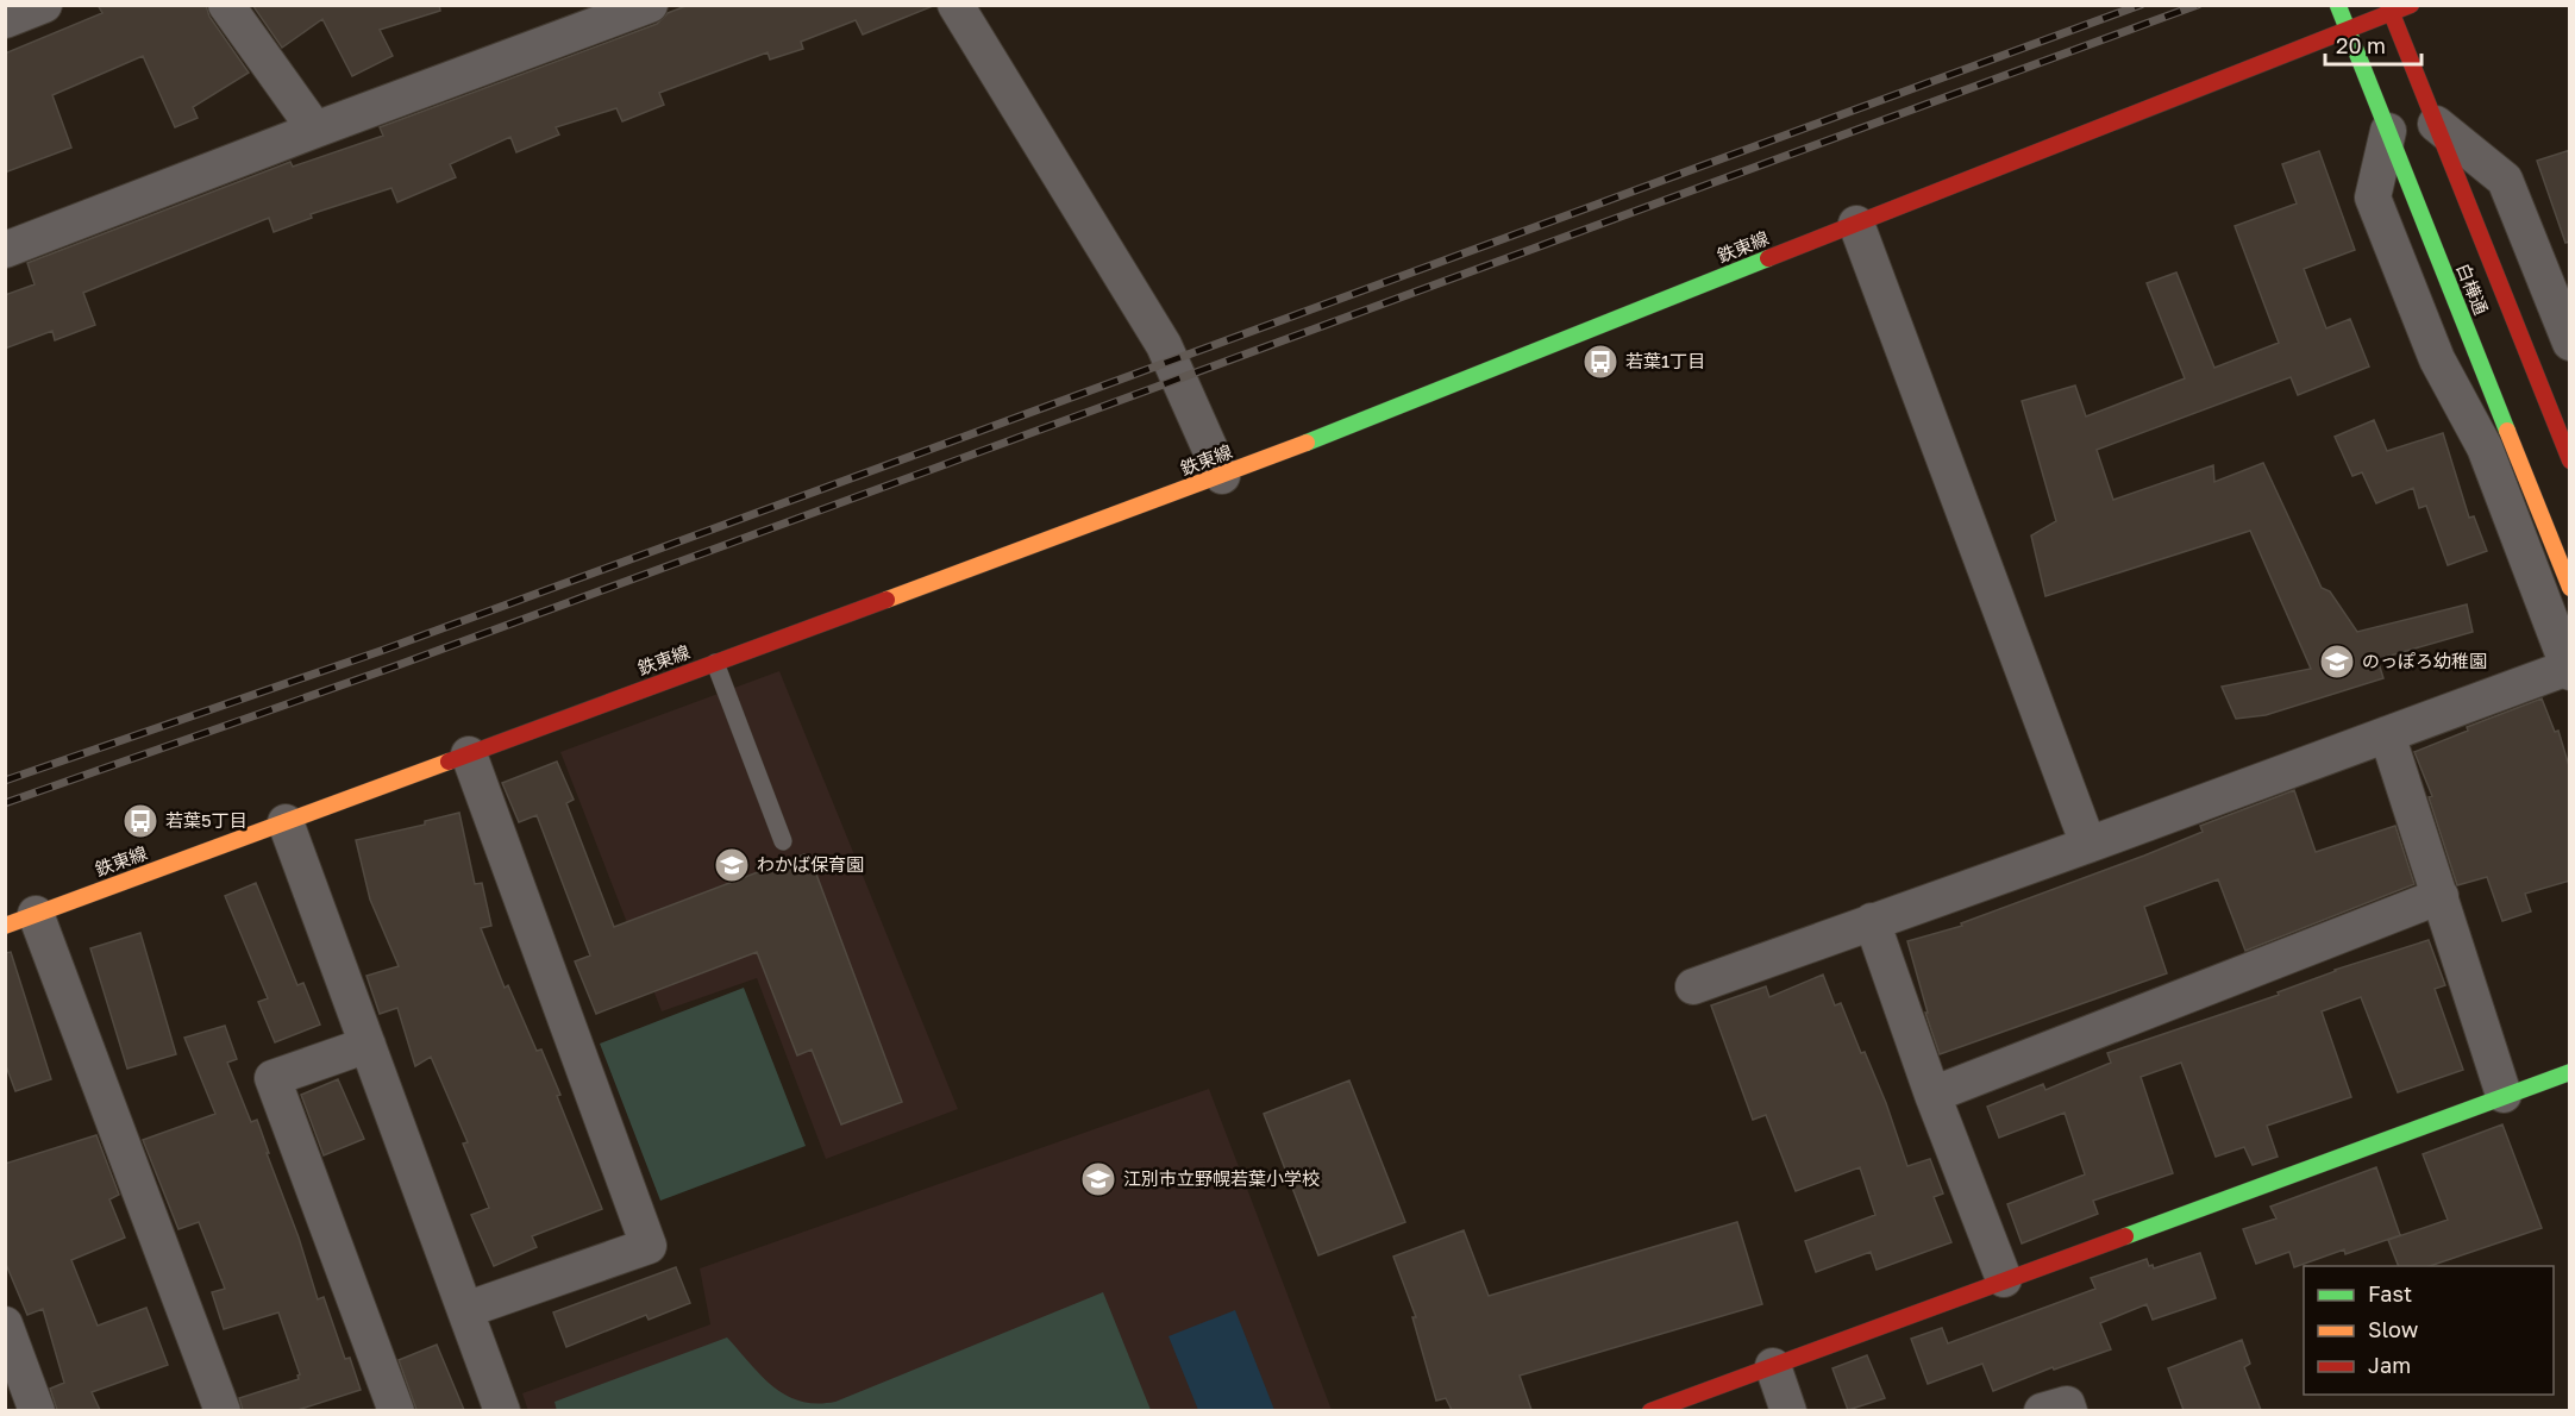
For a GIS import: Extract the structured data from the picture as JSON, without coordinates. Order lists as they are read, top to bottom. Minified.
{"streets":{"street":["鉄東線","白樺通"]},"crossings":[["鉄東線","白樺通"]],"places":{"bus stop":["若葉1丁目","若葉5丁目"],"school or university":["のっぽろ幼稚園","わかば保育園","江別市立野幌若葉小学校"]},"legend":["Fast","Slow","Jam"],"scale_bar":"20 m"}
